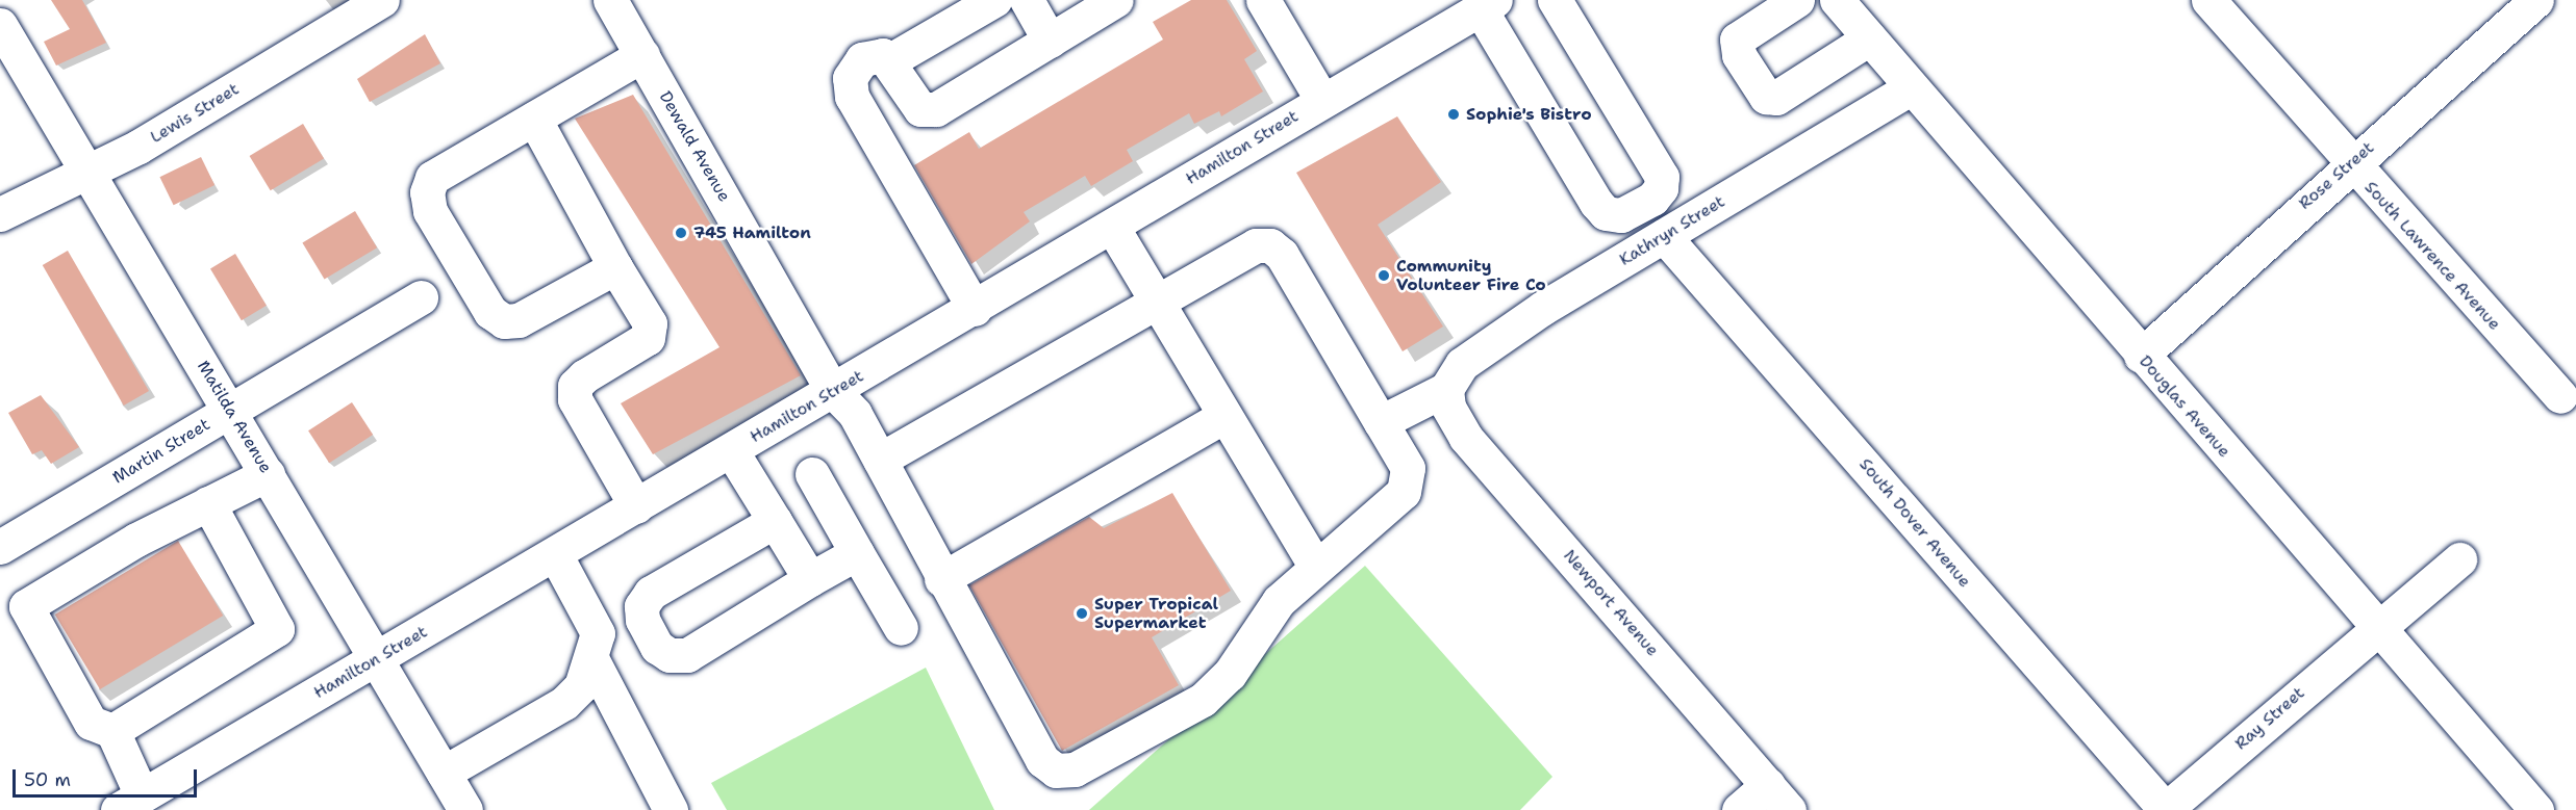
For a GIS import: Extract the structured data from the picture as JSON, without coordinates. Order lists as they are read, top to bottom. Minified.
{"streets":{"street":["Lewis Street","Dewald Avenue","Hamilton Street","Rose Street","Kathryn Street","South Lawrence Avenue","Douglas Avenue","Matilda Avenue","Martin Street","South Dover Avenue","Newport Avenue","Ray Street"]},"crossings":[["Lewis Street","Matilda Avenue"],["Dewald Avenue","Hamilton Street"],["Hamilton Street","Matilda Avenue"],["Rose Street","South Lawrence Avenue"],["Rose Street","Douglas Avenue"],["Kathryn Street","Douglas Avenue"],["Kathryn Street","South Dover Avenue"],["Kathryn Street","Newport Avenue"],["Douglas Avenue","Ray Street"],["Matilda Avenue","Martin Street"],["South Dover Avenue","Ray Street"]],"places":["Sophie's Bistro","745 Hamilton","Community Volunteer Fire Co","Super Tropical Supermarket"],"scale_bar":"50 m"}
